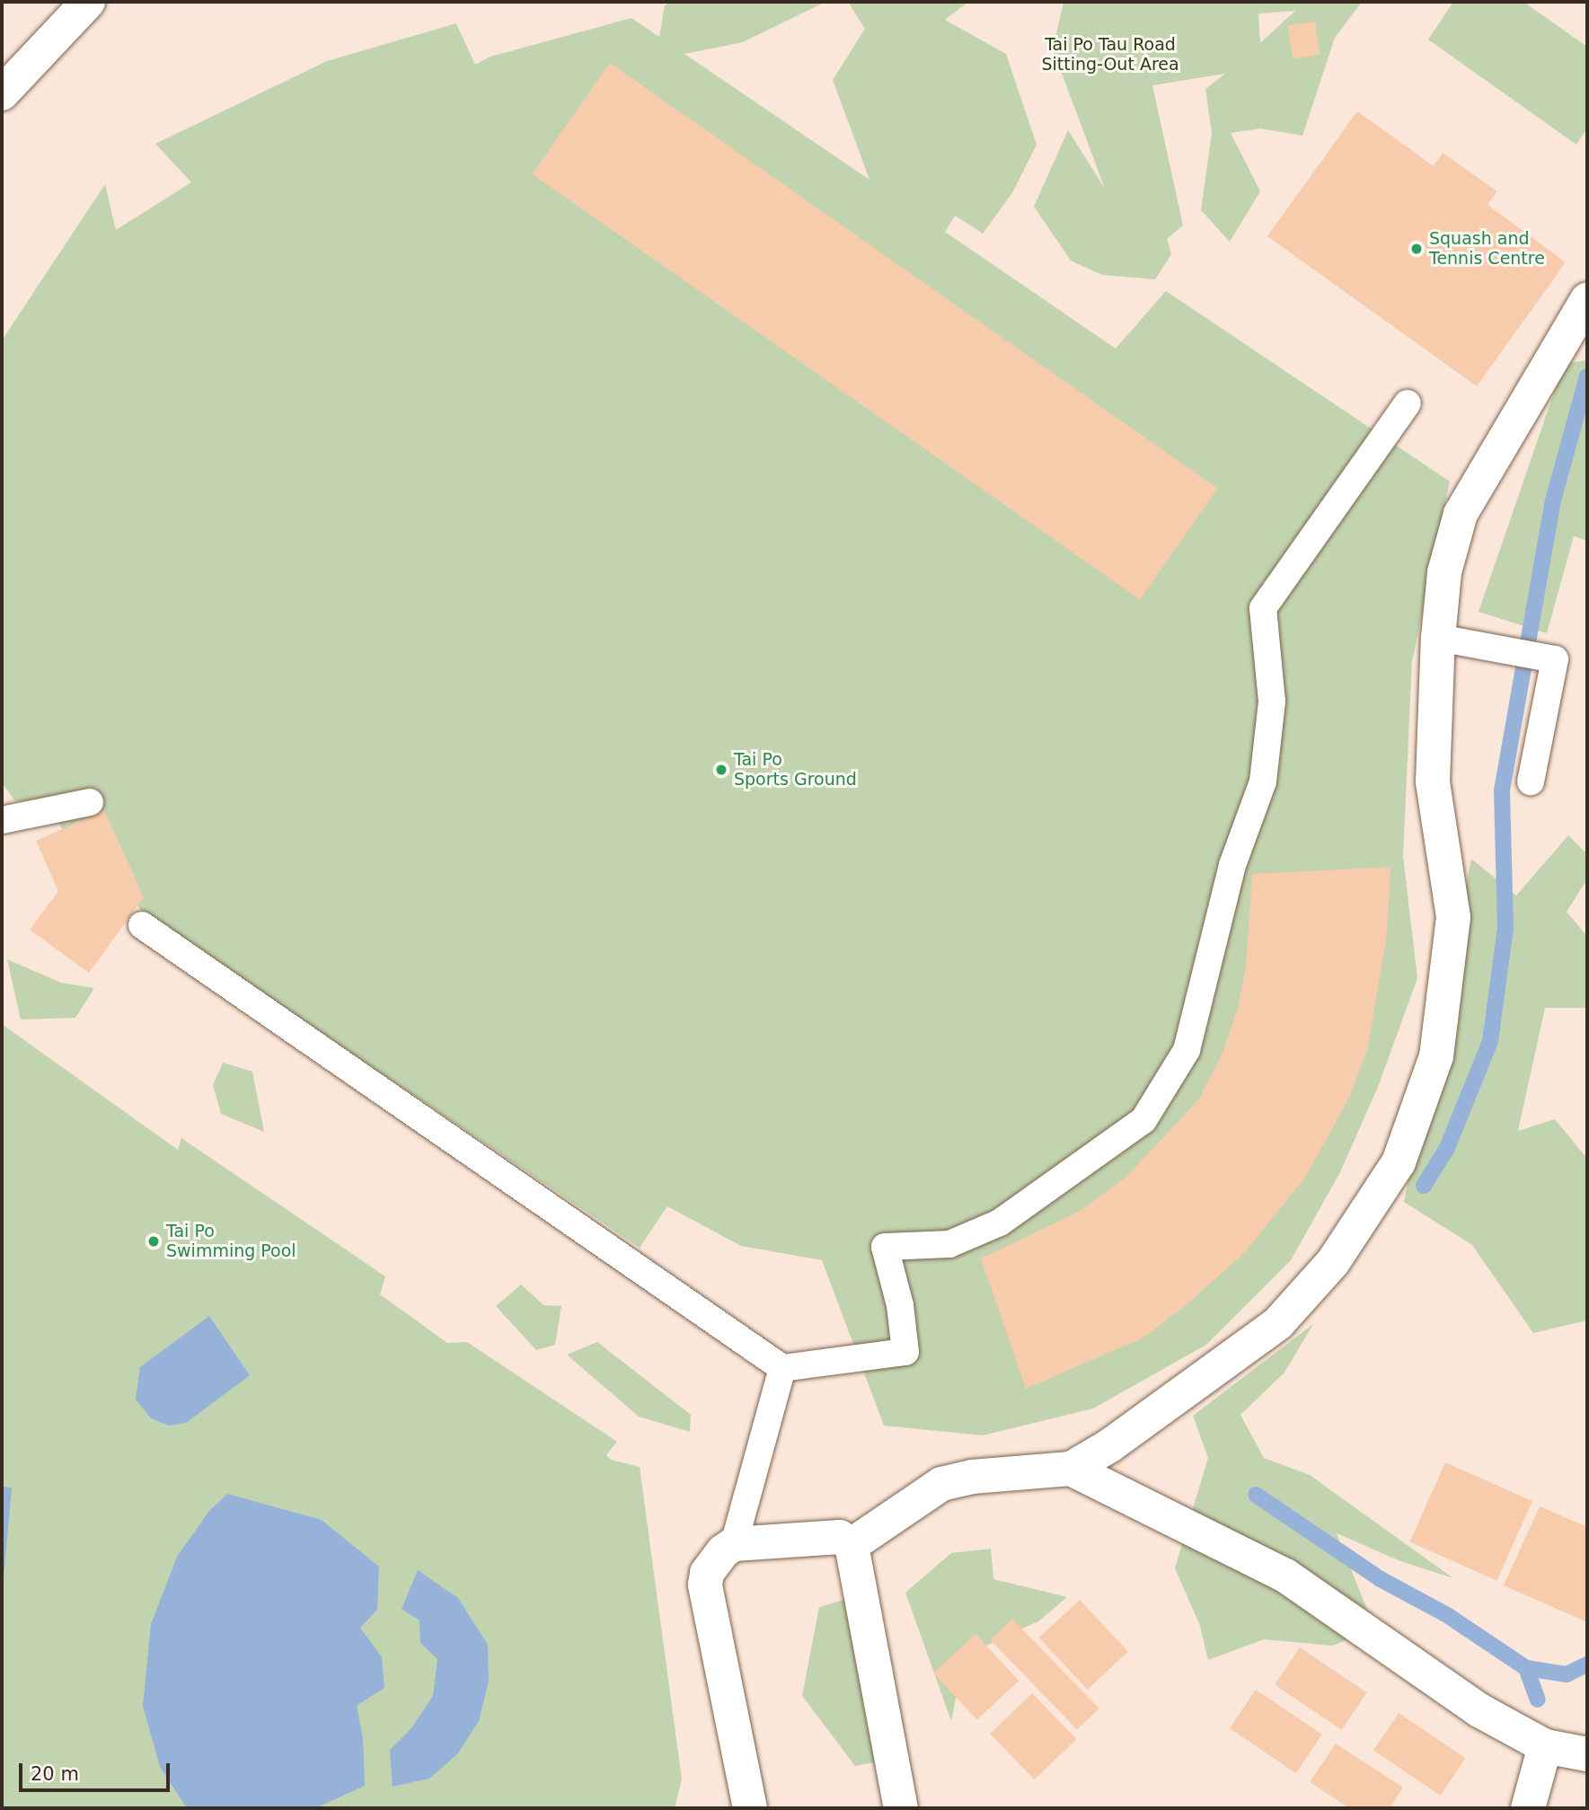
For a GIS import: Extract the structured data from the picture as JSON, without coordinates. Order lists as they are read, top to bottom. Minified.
{"parks":["Tai Po Tau Road Sitting-Out Area"],"places":["Squash and Tennis Centre","Tai Po Sports Ground","Tai Po Swimming Pool"],"scale_bar":"20 m"}
